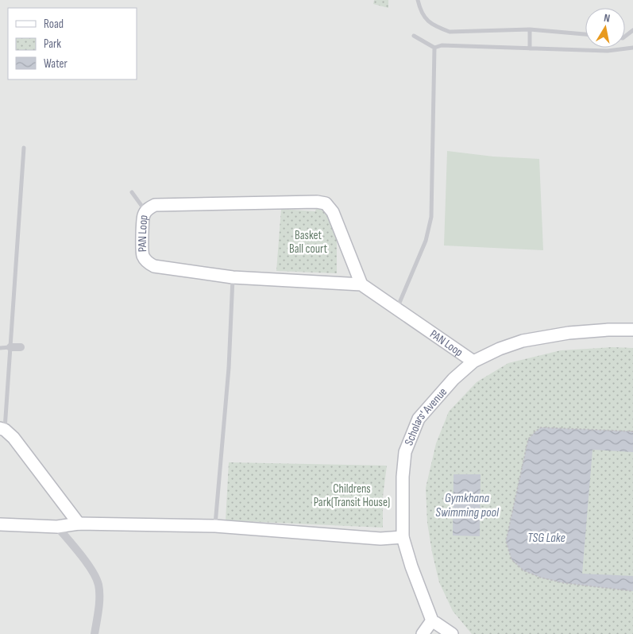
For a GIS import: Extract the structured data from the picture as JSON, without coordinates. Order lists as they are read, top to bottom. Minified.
{"streets":{"street":["PAN Loop","Scholars' Avenue"]},"crossings":[["PAN Loop","Scholars' Avenue"]],"water":["Gymkhana Swimming pool","TSG Lake"],"parks":["Basket Ball court","Childrens Park(Transit House)"],"legend":["Road","Park","Water"],"north":"top"}
